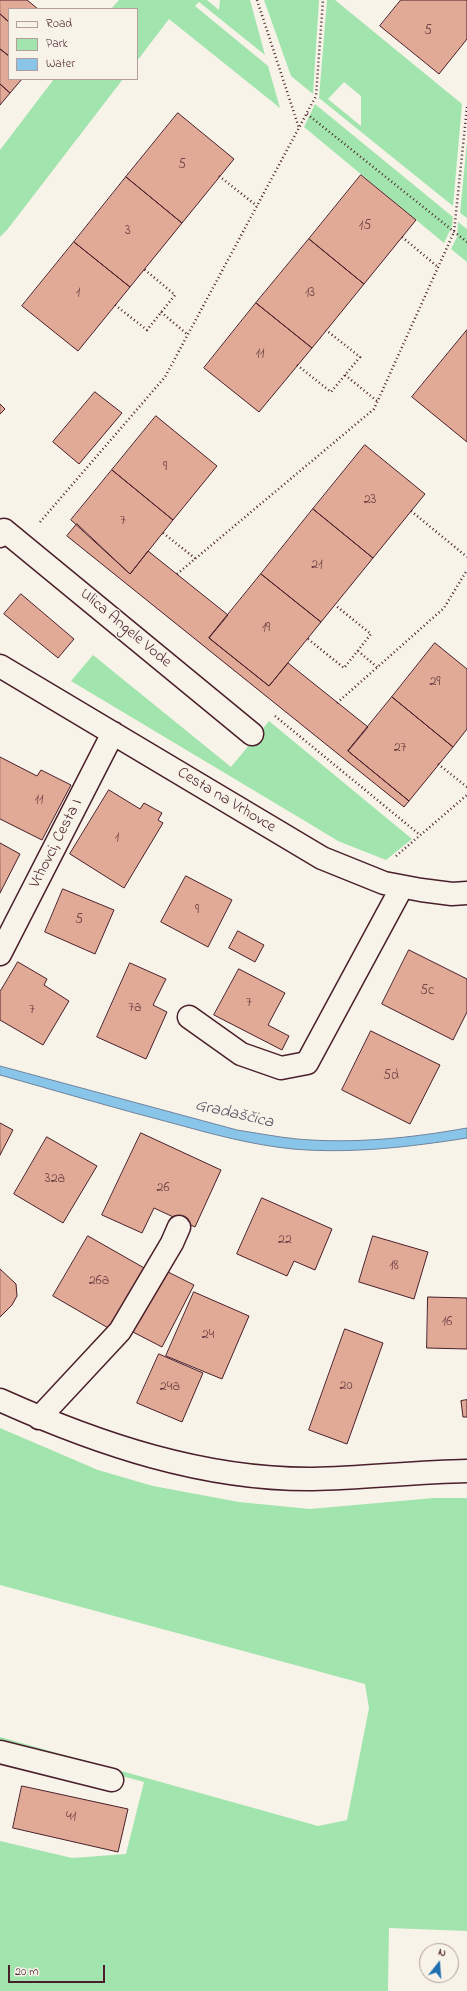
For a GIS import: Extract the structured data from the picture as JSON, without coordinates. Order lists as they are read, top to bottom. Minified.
{"streets":{"street":["Ulica Angele Vode","Cesta na Vrhovce","Vrhovci, Cesta I"]},"crossings":[["Cesta na Vrhovce","Vrhovci, Cesta I"]],"water":["Gradaščica"],"house_numbers":["5","5","15","3","1","13","11","9","23","7","21","19","29","27","11","1","9","5","5c","7","7a","7","5d","32a","26","22","18","26a","16","24","20","24a","41"],"legend":["Road","Park","Water"],"scale_bar":"20 m","north":"top"}
